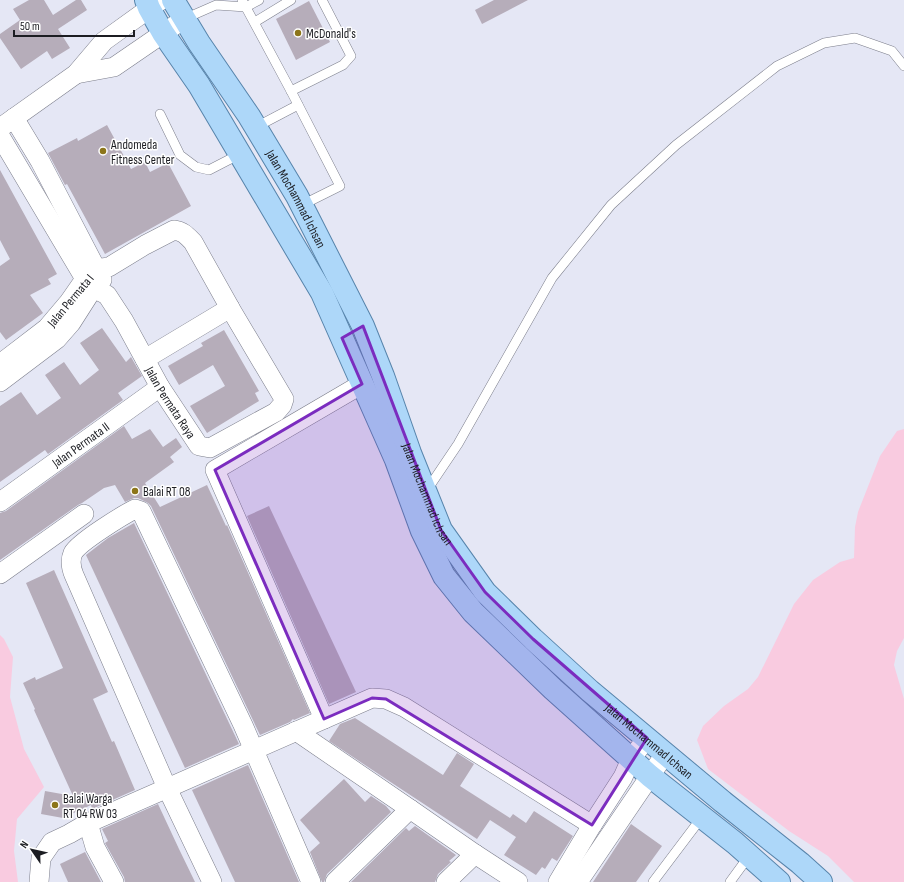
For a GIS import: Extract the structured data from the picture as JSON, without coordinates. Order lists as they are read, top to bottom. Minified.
{"streets":{"main road":["Jalan Mochammad Ichsan"],"street":["Jalan Permata I","Jalan Permata Raya","Jalan Permata II"]},"crossings":[["Jalan Permata I","Jalan Permata Raya"],["Jalan Permata Raya","Jalan Permata II"]],"places":["McDonald's","Andomeda Fitness Center","Balai RT 08","Balai Warga RT 04 RW 03"],"scale_bar":"50 m","north":"top left"}
